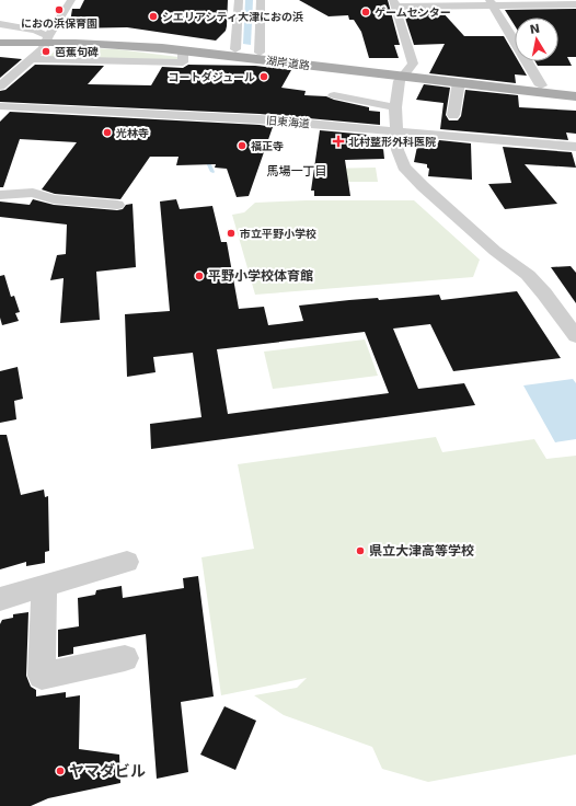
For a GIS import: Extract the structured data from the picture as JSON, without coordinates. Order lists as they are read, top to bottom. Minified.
{"streets":{"main road":["湖岸道路"],"street":["旧東海道"]},"districts":["馬場一丁目"],"places":{"other":["におの浜保育園","ゲームセンター","シエリアシティ大津におの浜","芭蕉句碑","コートダジュール","光林寺","福正寺","市立平野小学校","平野小学校体育館","県立大津高等学校","ヤマダビル"],"health":["北村整形外科医院"]},"north":"top"}
